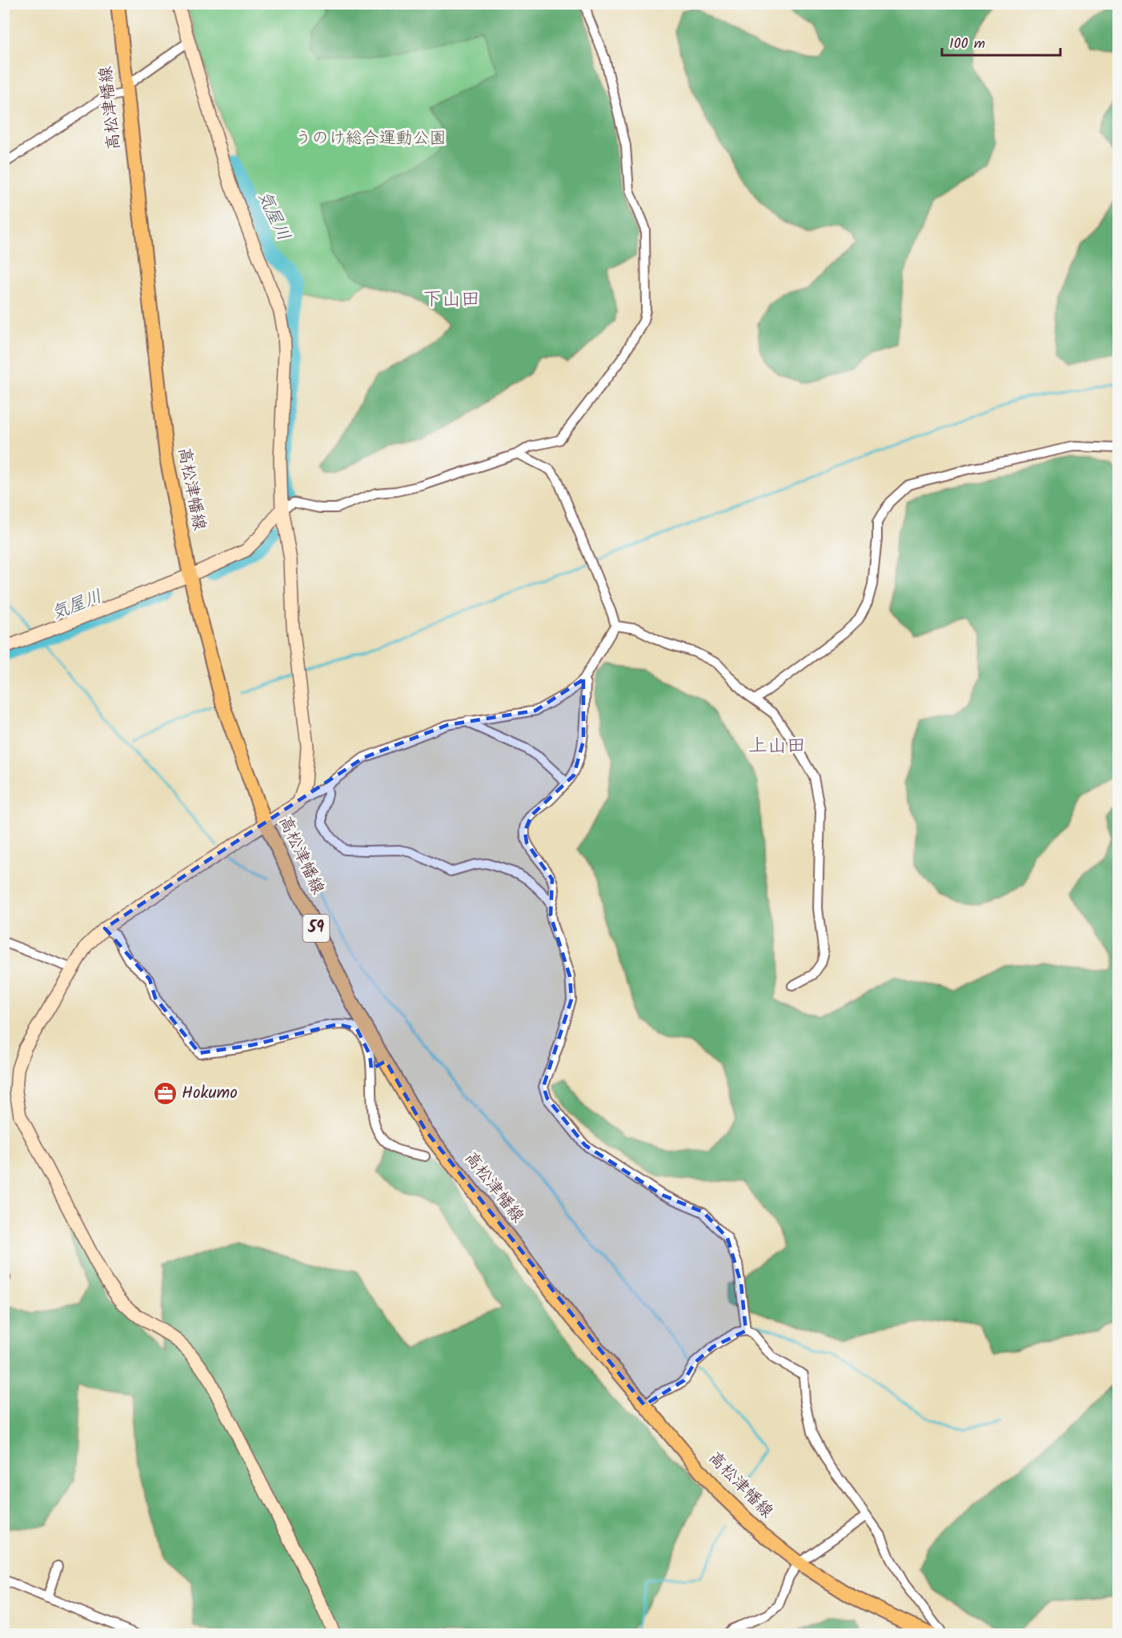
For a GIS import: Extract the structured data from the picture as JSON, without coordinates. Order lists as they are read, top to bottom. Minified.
{"streets":{"main road":["高松津幡線","59"]},"districts":["下山田","上山田"],"water":["気屋川"],"parks":["うのけ総合運動公園"],"places":{"office":["Hokumo"]},"scale_bar":"100 m"}
